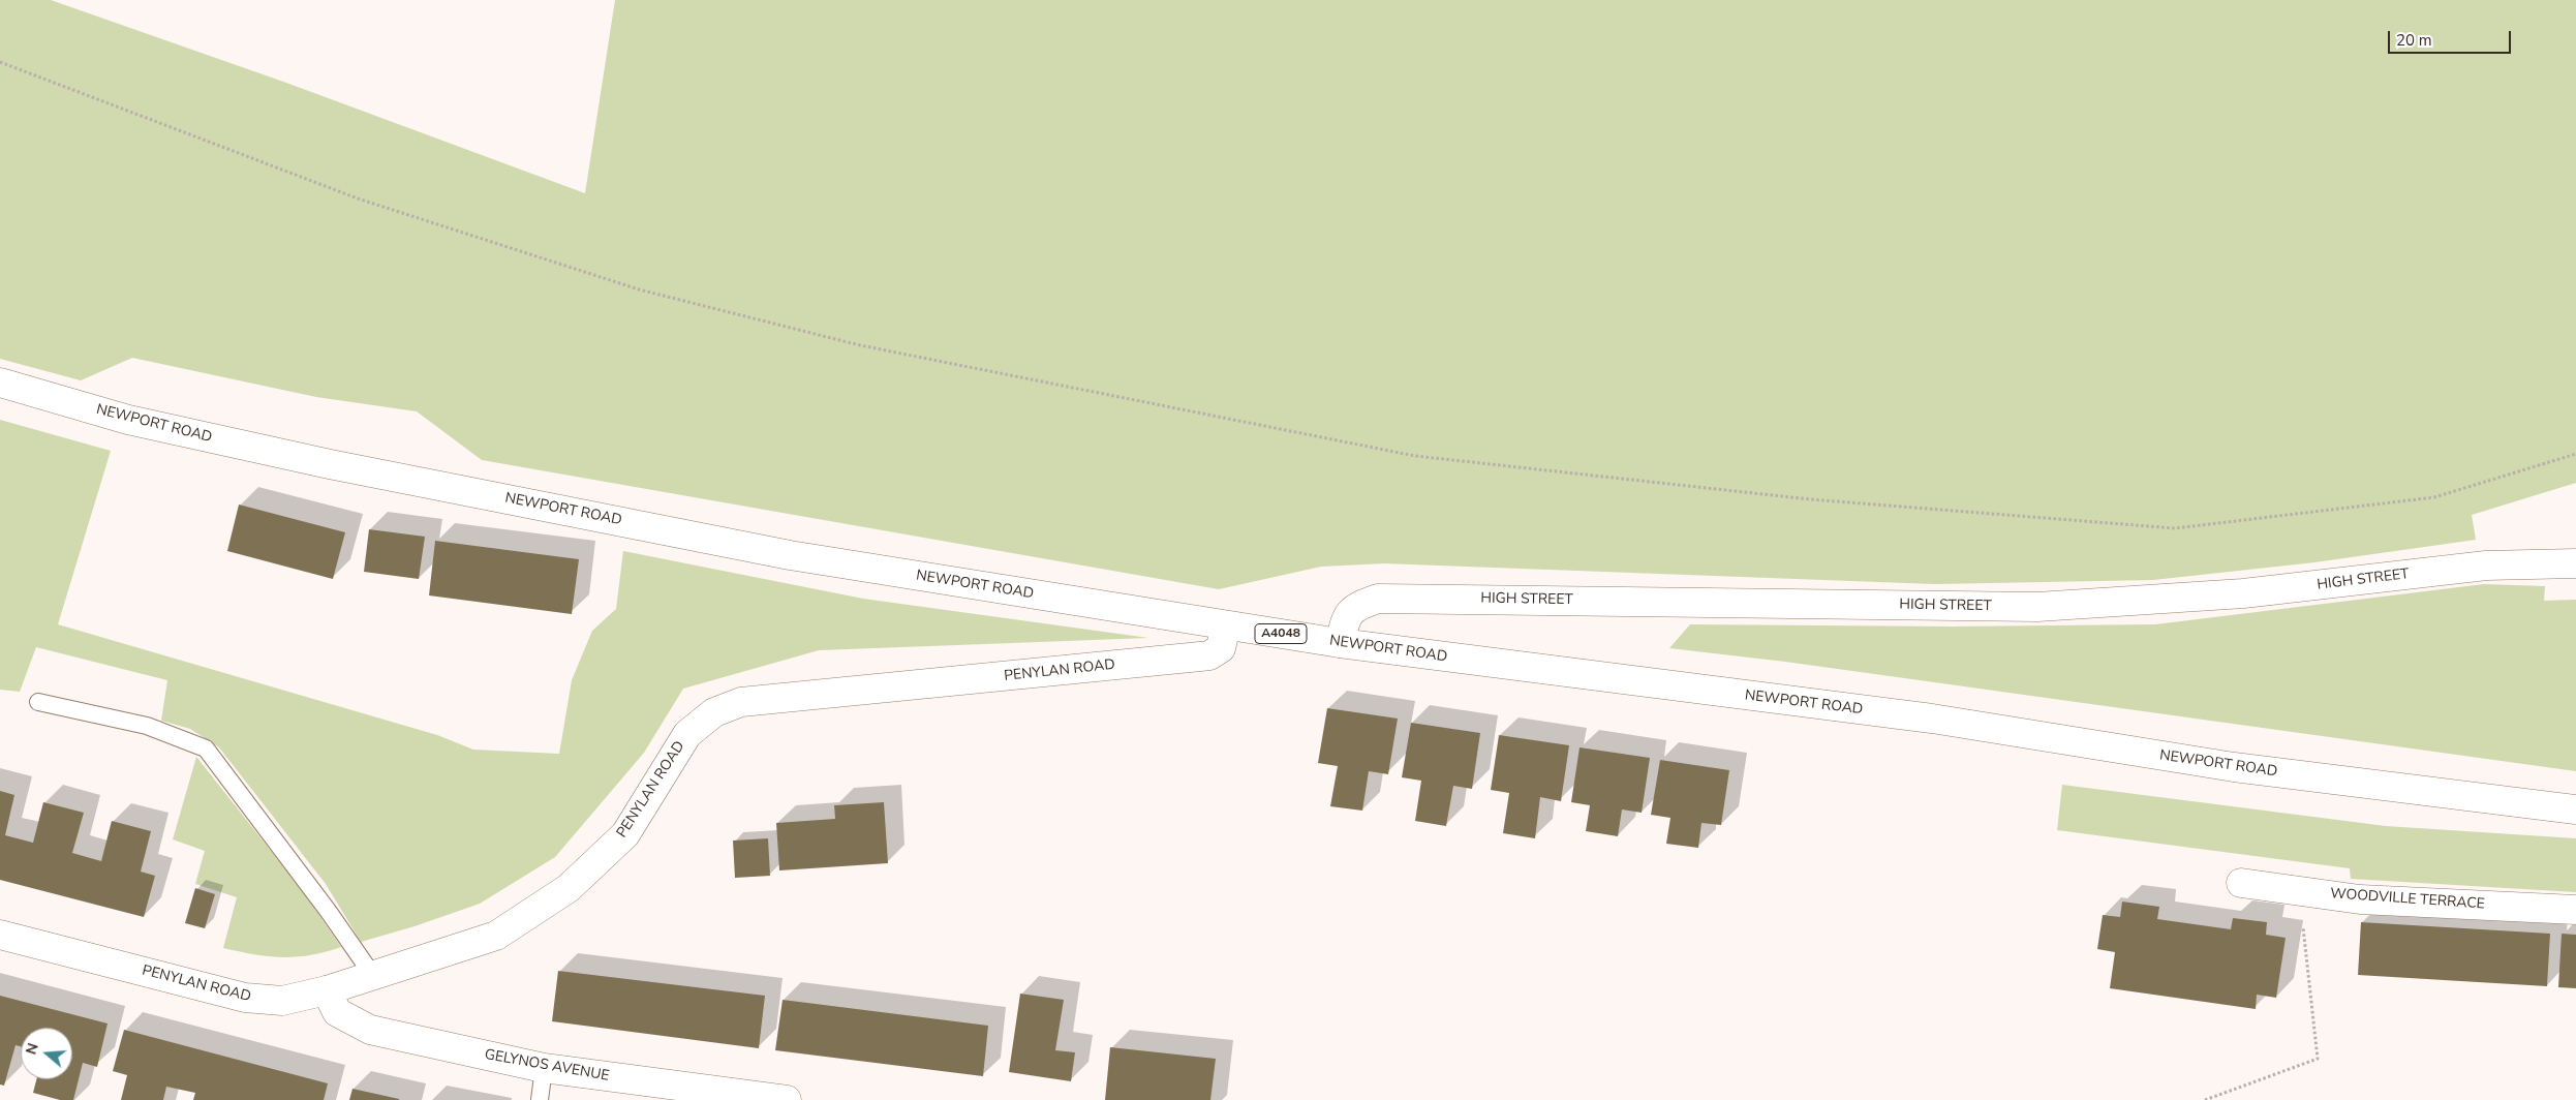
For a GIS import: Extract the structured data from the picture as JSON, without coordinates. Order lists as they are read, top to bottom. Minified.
{"streets":{"main road":["NEWPORT ROAD","HIGH STREET","A4048","PENYLAN ROAD","WOODVILLE TERRACE","GELYNOS AVENUE"]},"crossings":[["NEWPORT ROAD","HIGH STREET"],["NEWPORT ROAD","PENYLAN ROAD"],["PENYLAN ROAD","GELYNOS AVENUE"]],"scale_bar":"20 m","north":"left"}
